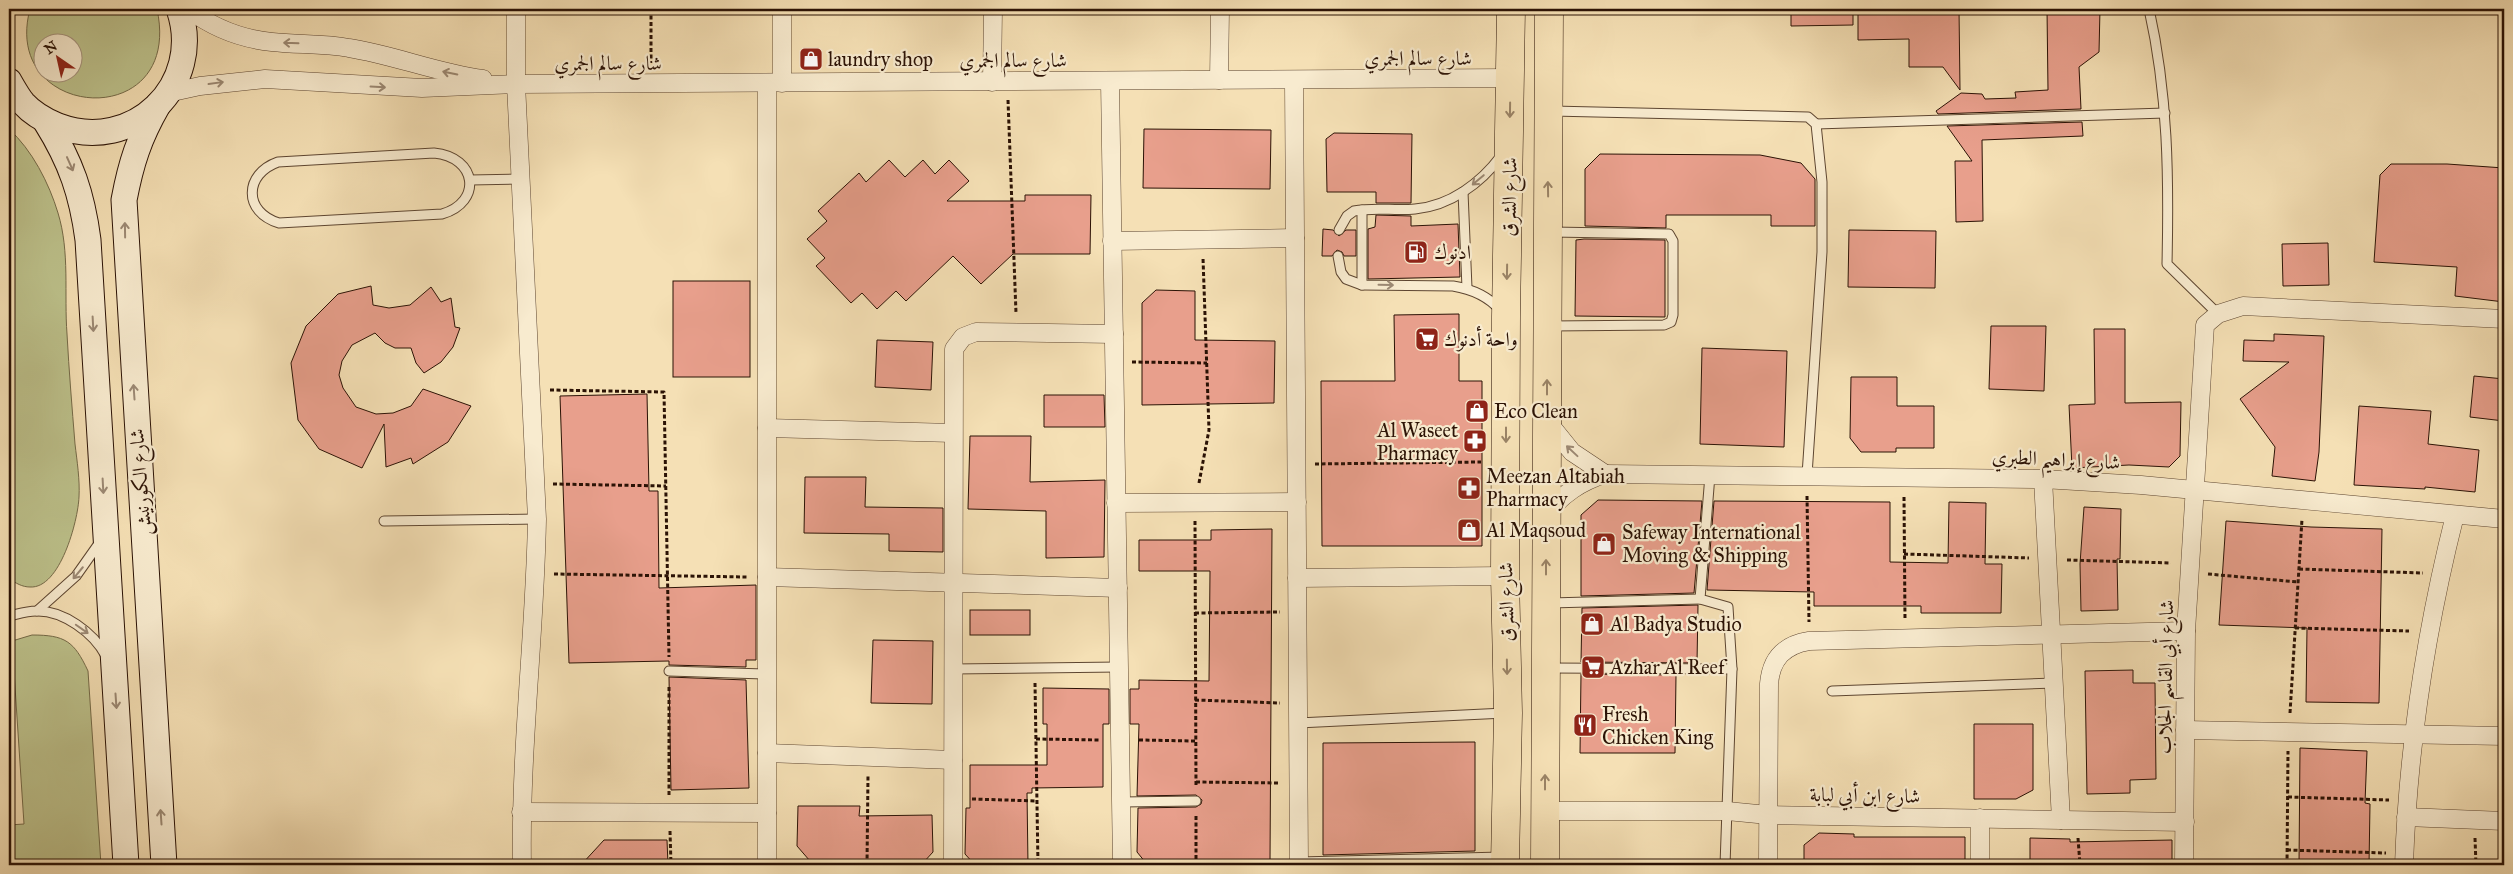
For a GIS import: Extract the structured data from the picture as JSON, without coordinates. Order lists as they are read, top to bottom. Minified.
{"streets":{"main road":["شارع الشرق","شارع الكورنيش"],"street":["شارع سالم الجمري","شارع إبراهيم الطبري","شارع أبي القاسم الجلاب","شارع ابن أبي لبابة"]},"crossings":[["شارع سالم الجمري","شارع الشرق"],["شارع سالم الجمري","شارع الكورنيش"],["شارع الشرق","شارع إبراهيم الطبري"],["شارع الشرق","شارع ابن أبي لبابة"],["شارع إبراهيم الطبري","شارع أبي القاسم الجلاب"],["شارع أبي القاسم الجلاب","شارع ابن أبي لبابة"]],"places":{"shop":["laundry shop","Eco Clean","Al Maqsoud","Safeway International Moving & Shipping","Al Badya Studio"],"fuel station":["ادنوك"],"supermarket":["واحة أدنوك","Azhar Al Reef"],"pharmacy":["Al Waseet Pharmacy","Meezan Altabiah Pharmacy"],"restaurant":["Fresh Chicken King"]},"north":"top left"}
